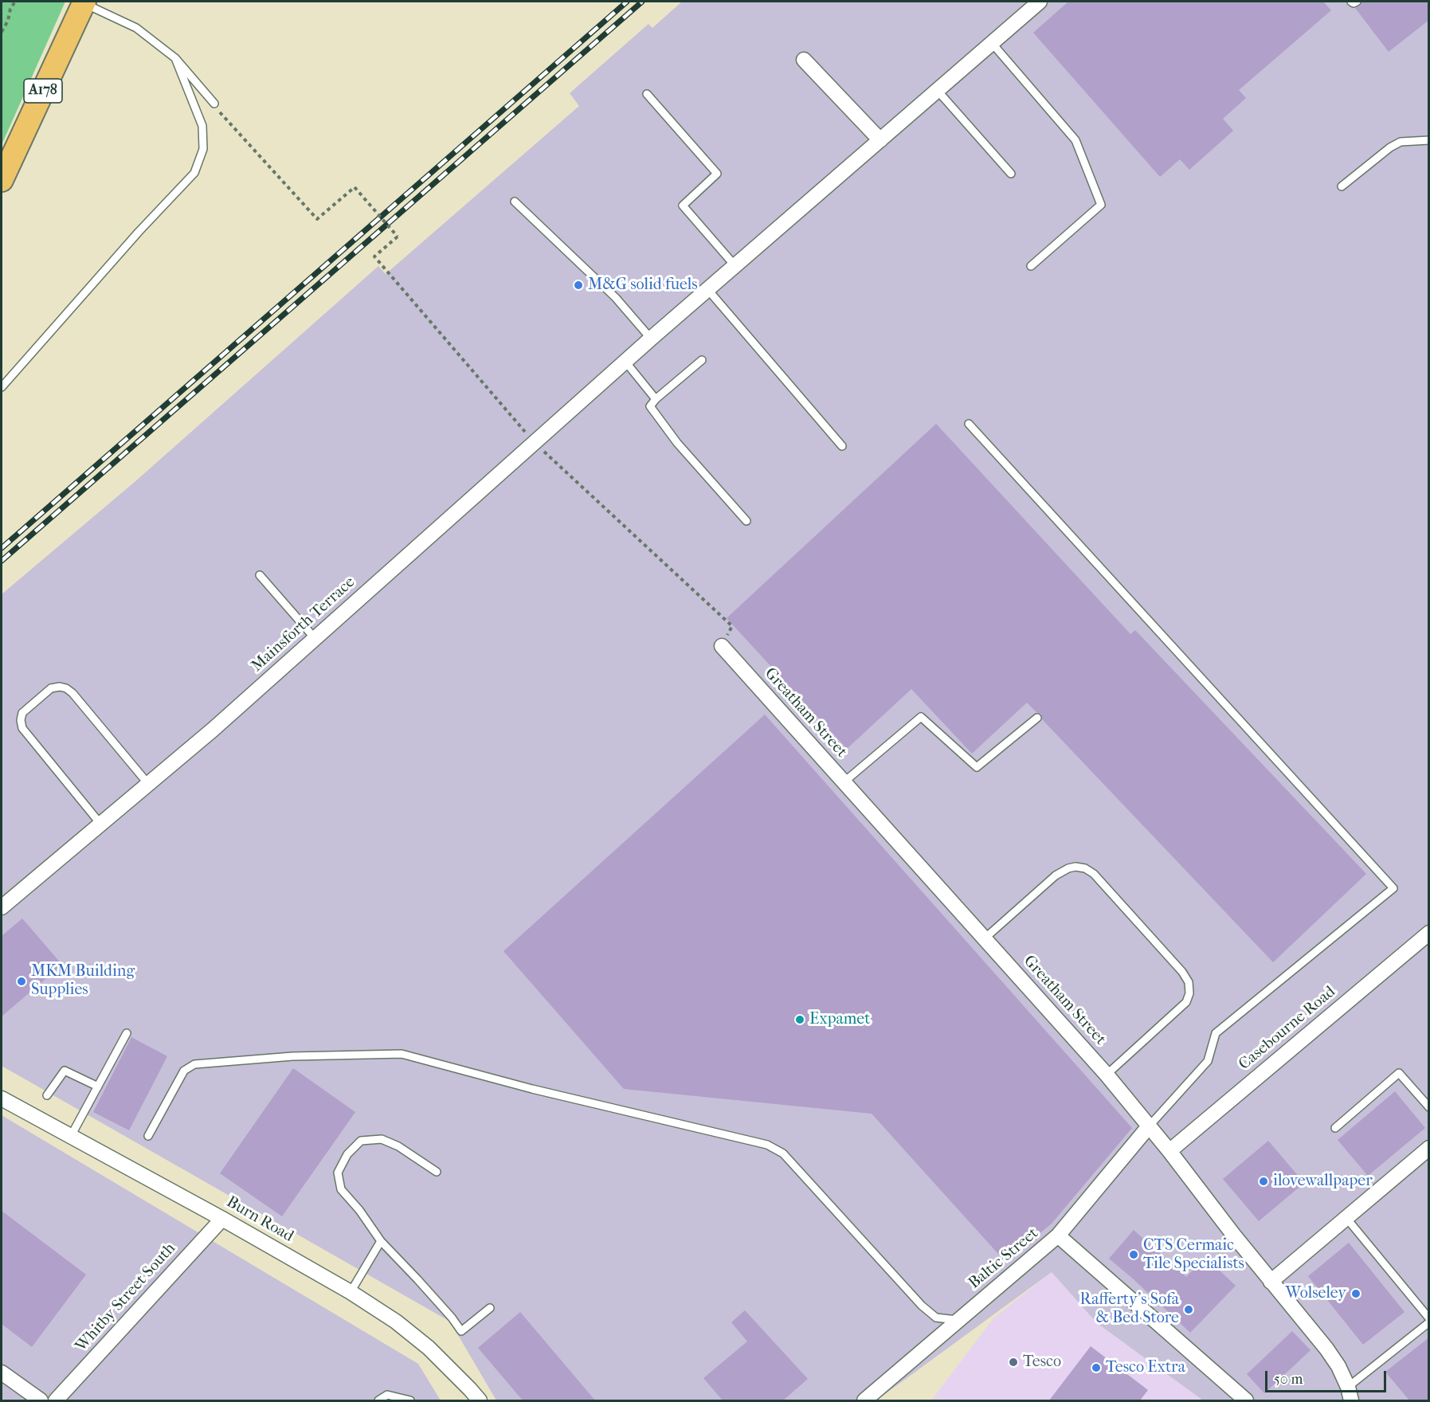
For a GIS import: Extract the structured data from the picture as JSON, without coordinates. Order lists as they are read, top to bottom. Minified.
{"streets":{"main road":["A178"],"street":["Mainsforth Terrace","Greatham Street","Casebourne Road","Burn Road","Baltic Street","Whitby Street South"]},"crossings":[["Greatham Street","Casebourne Road"],["Greatham Street","Baltic Street"],["Burn Road","Whitby Street South"]],"places":["M&G solid fuels","MKM Building Supplies","Expamet","ilovewallpaper","CTS Cermaic Tile Specialists","Wolseley","Rafferty's Sofa & Bed Store","Tesco","Tesco Extra"],"scale_bar":"50 m"}
